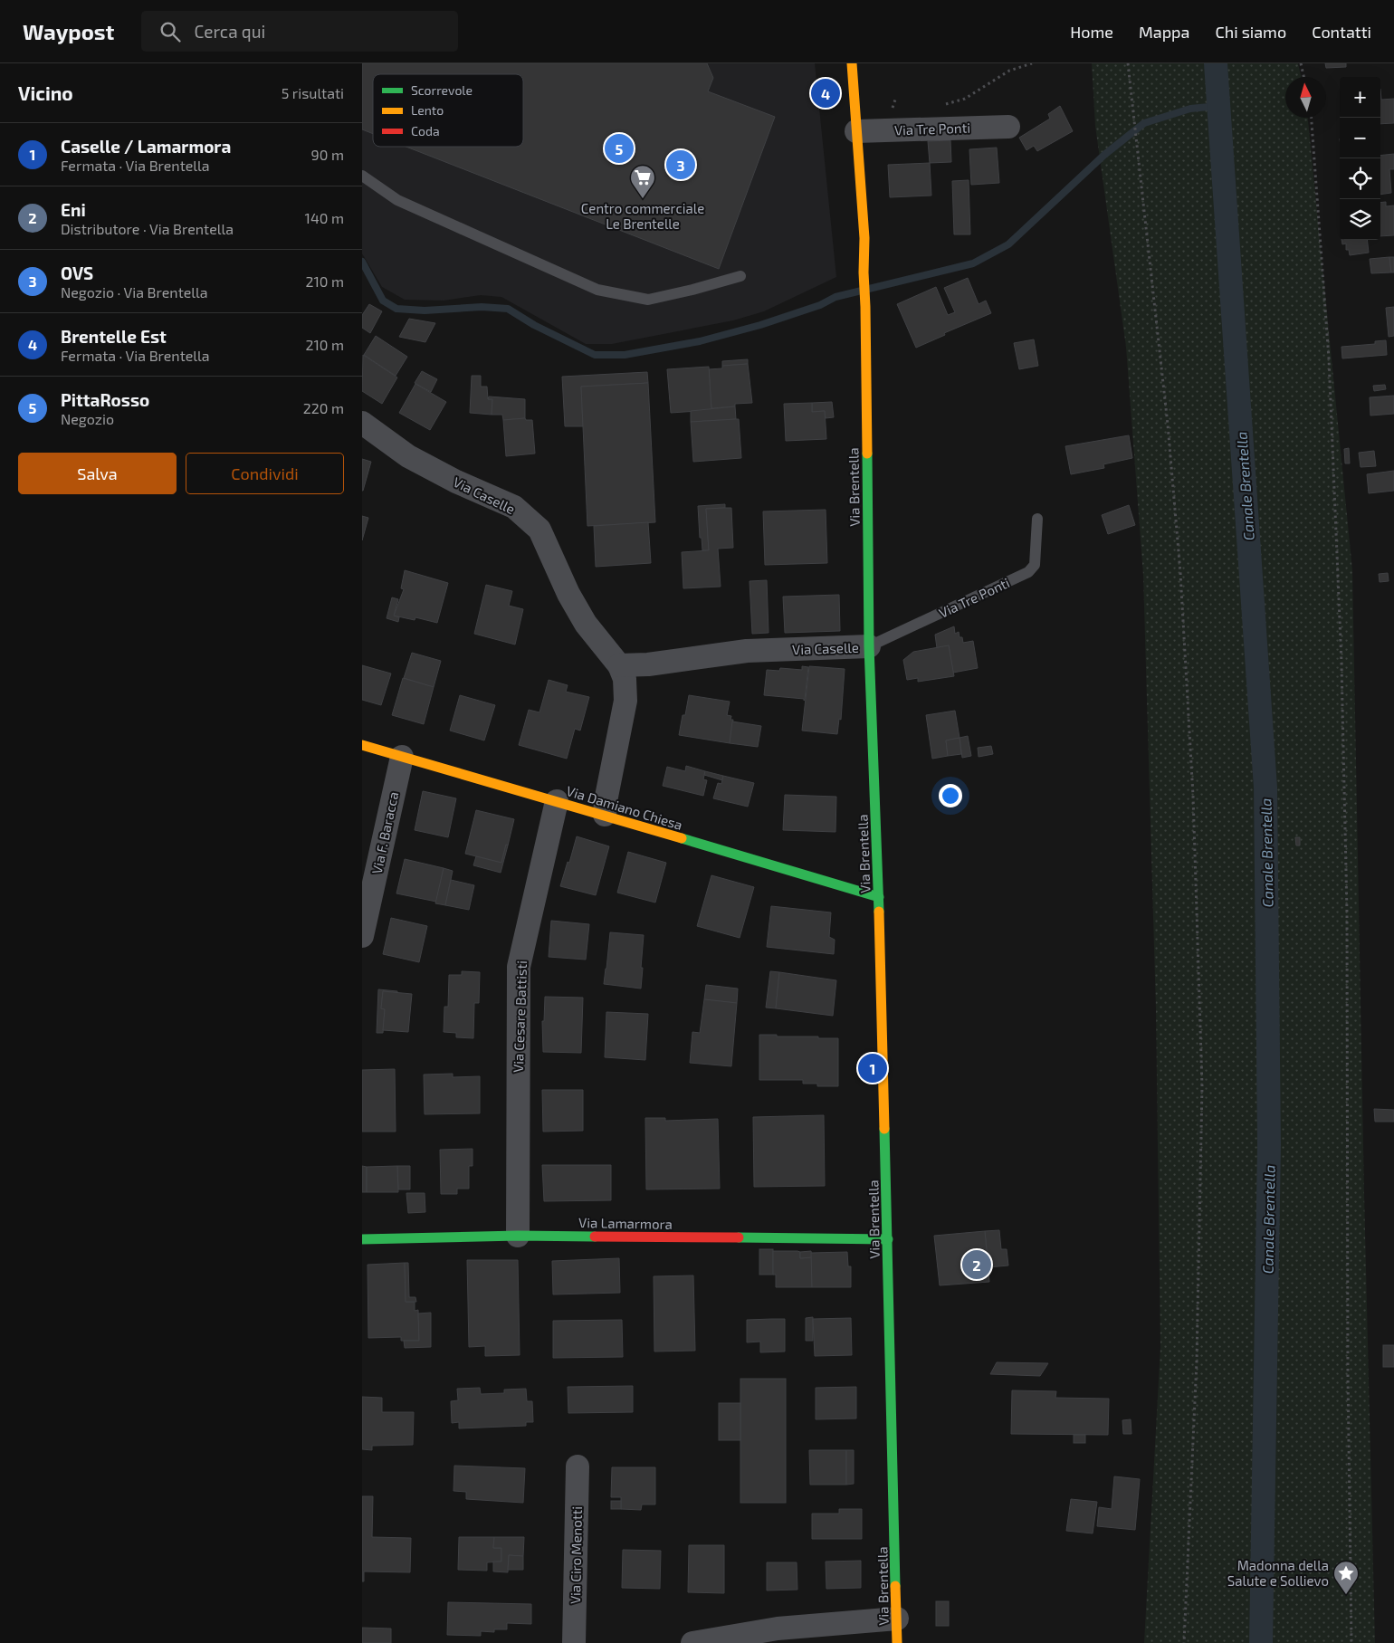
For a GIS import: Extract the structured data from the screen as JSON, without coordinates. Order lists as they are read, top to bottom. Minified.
{"streets":{"main road":["Via Brentella","Via Damiano Chiesa","Via Lamarmora"],"street":["Via Tre Ponti","Via Caselle","Via F. Baracca","Via Cesare Battisti","Via Ciro Menotti"]},"crossings":[["Via Tre Ponti","Via Brentella"],["Via Tre Ponti","Via Caselle"],["Via Brentella","Via Caselle"],["Via Brentella","Via Damiano Chiesa"],["Via Brentella","Via Lamarmora"],["Via Caselle","Via Damiano Chiesa"],["Via Damiano Chiesa","Via F. Baracca"],["Via Damiano Chiesa","Via Cesare Battisti"],["Via Cesare Battisti","Via Lamarmora"]],"water":["Canale Brentella"],"places":{"supermarket":["Centro commerciale Le Brentelle"],"place":["Madonna della Salute e Sollievo"]},"legend":["Scorrevole","Lento","Coda"],"north":"top","page":{"header":"Waypost","search":"Cerca qui","nav":["Home","Mappa","Chi siamo","Contatti"],"heading":["Vicino","5 risultati"],"map_buttons":["+","−"],"pins":["4","5","3","1","2"],"list":[{"mark":"1","name":"Caselle / Lamarmora","note":"Fermata · Via Brentella","value":"90 m"},{"mark":"2","name":"Eni","note":"Distributore · Via Brentella","value":"140 m"},{"mark":"3","name":"OVS","note":"Negozio · Via Brentella","value":"210 m"},{"mark":"4","name":"Brentelle Est","note":"Fermata · Via Brentella","value":"210 m"},{"mark":"5","name":"PittaRosso","note":"Negozio","value":"220 m"}],"buttons":["Salva","Condividi"]}}
